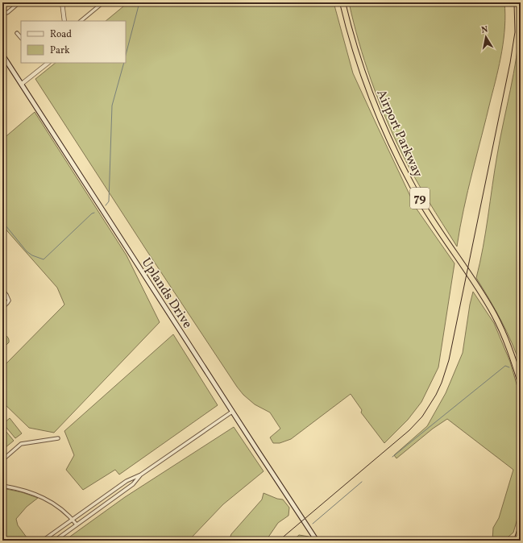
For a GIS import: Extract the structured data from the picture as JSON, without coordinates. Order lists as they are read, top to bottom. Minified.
{"streets":{"highway":["Airport Parkway","79"],"main road":["Uplands Drive"]},"legend":["Road","Park"],"north":"top"}
